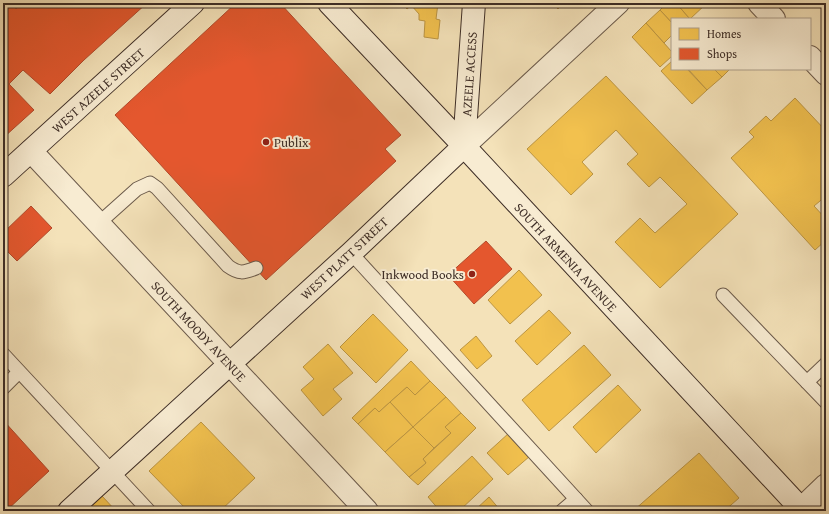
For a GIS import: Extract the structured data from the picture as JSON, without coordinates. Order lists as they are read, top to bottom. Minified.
{"streets":{"main road":["AZEELE ACCESS","WEST AZEELE STREET","SOUTH ARMENIA AVENUE","WEST PLATT STREET","SOUTH MOODY AVENUE"]},"crossings":[["AZEELE ACCESS","SOUTH ARMENIA AVENUE"],["AZEELE ACCESS","WEST PLATT STREET"],["WEST AZEELE STREET","SOUTH MOODY AVENUE"],["SOUTH ARMENIA AVENUE","WEST PLATT STREET"],["WEST PLATT STREET","SOUTH MOODY AVENUE"]],"places":["Publix","Inkwood Books"],"legend":["Homes","Shops"]}
